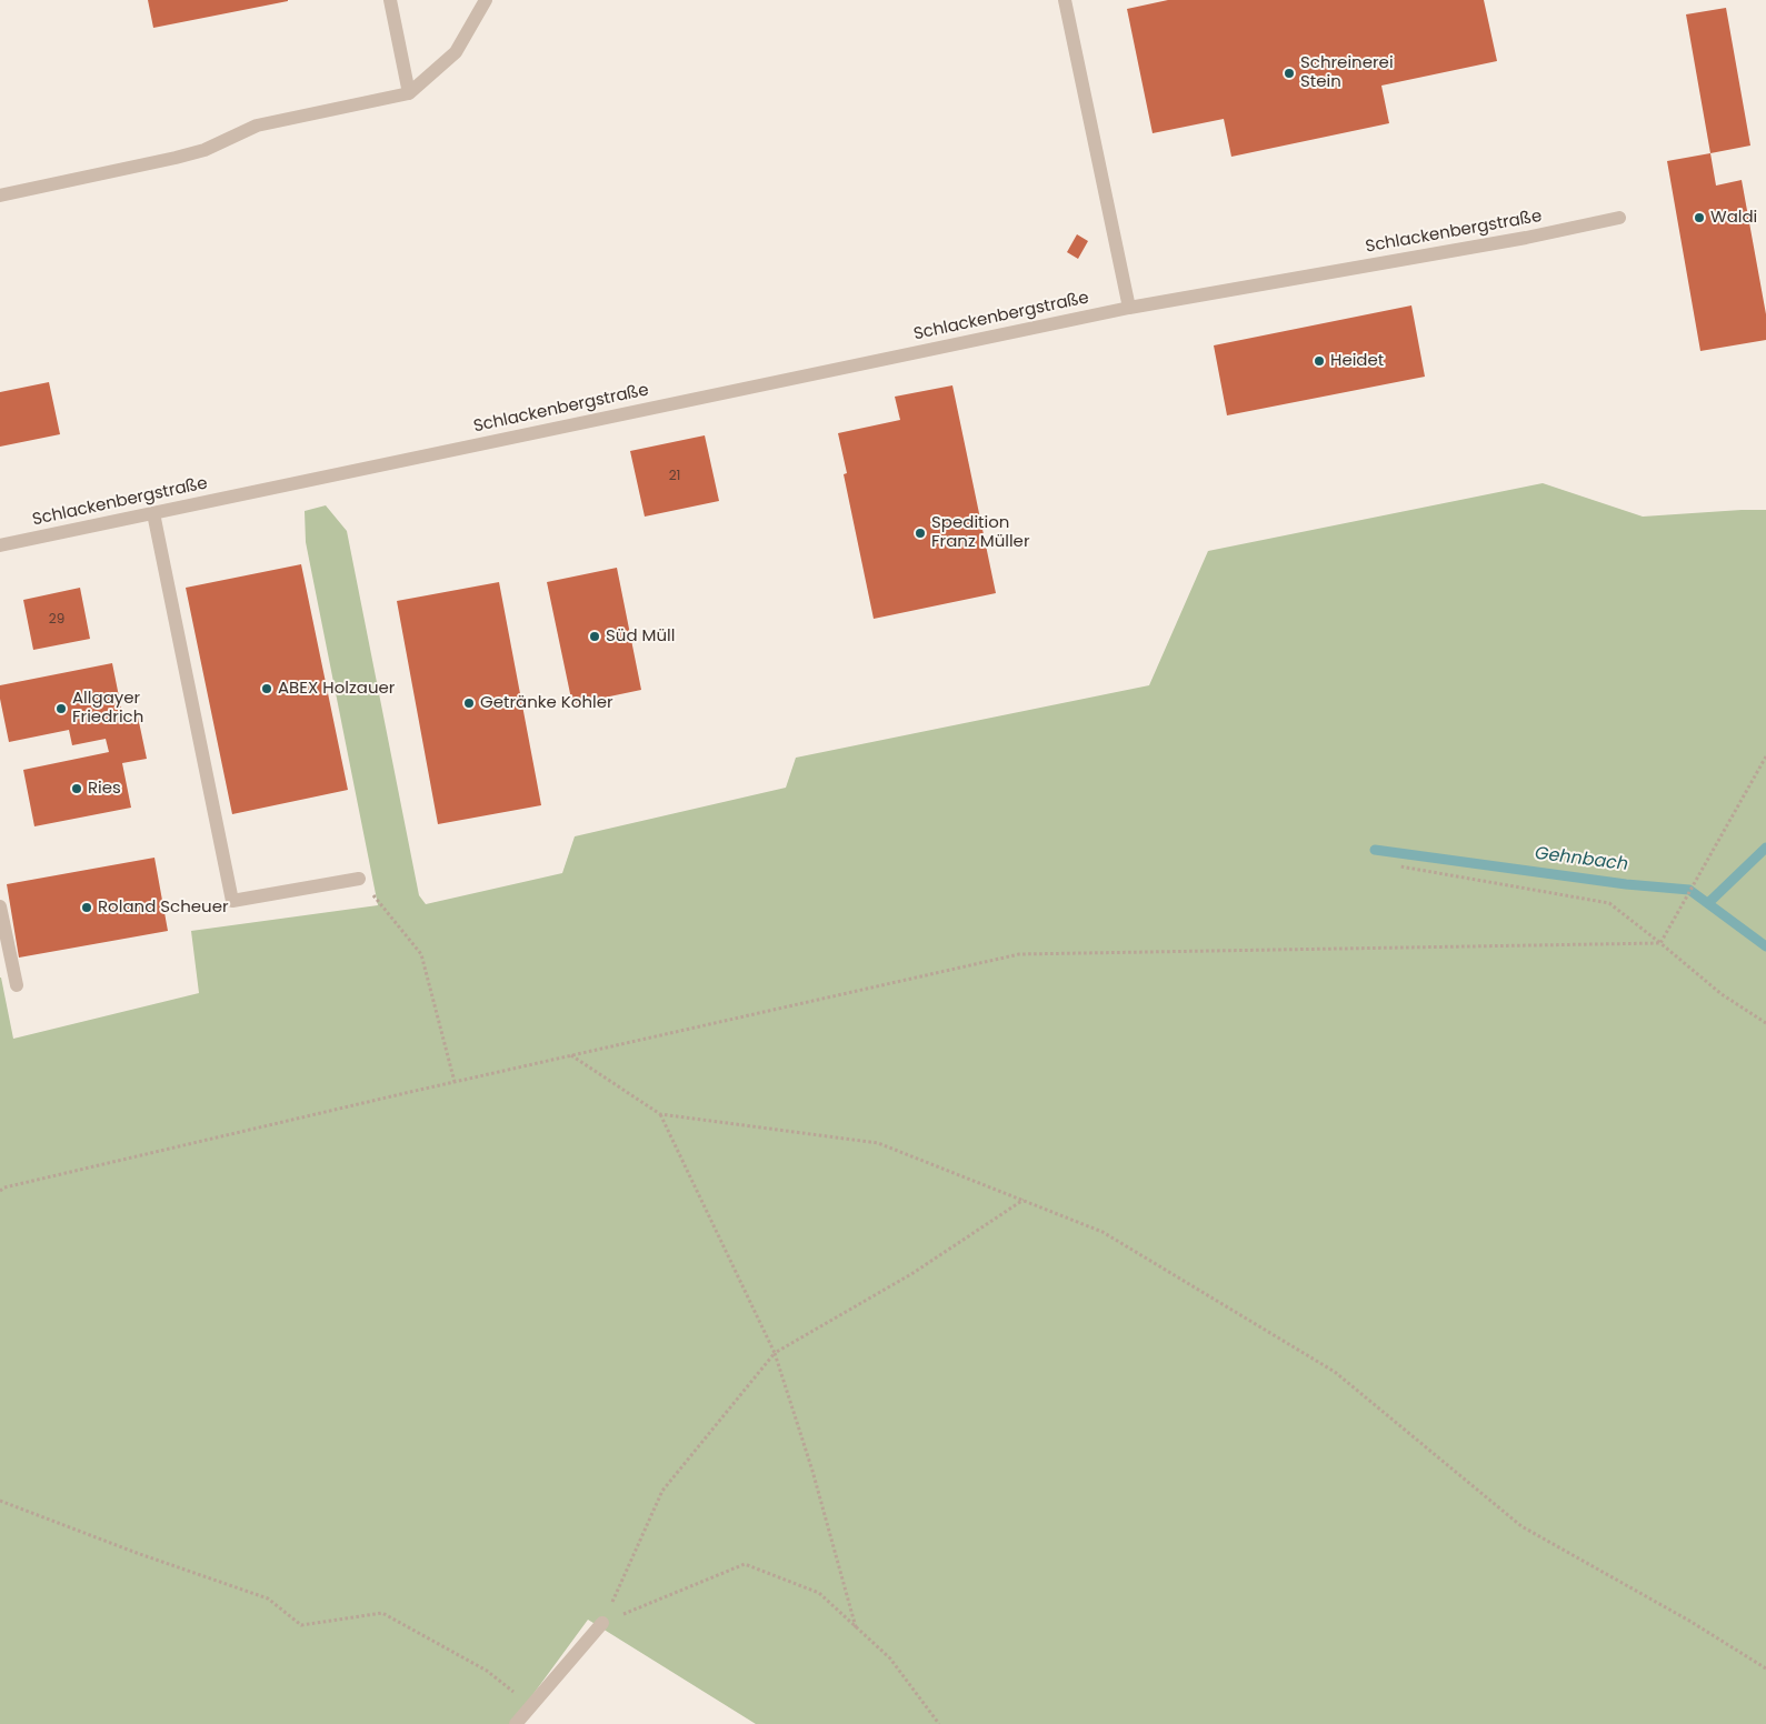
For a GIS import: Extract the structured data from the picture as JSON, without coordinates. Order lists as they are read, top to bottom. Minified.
{"streets":{"street":["Schlackenbergstraße"]},"water":["Gehnbach"],"places":["Schreinerei Stein","Waldi","Heidet","Spedition Franz Müller","Süd Müll","ABEX Holzauer","Getränke Kohler","Allgayer Friedrich","Ries","Roland Scheuer"],"house_numbers":["21","29"]}
